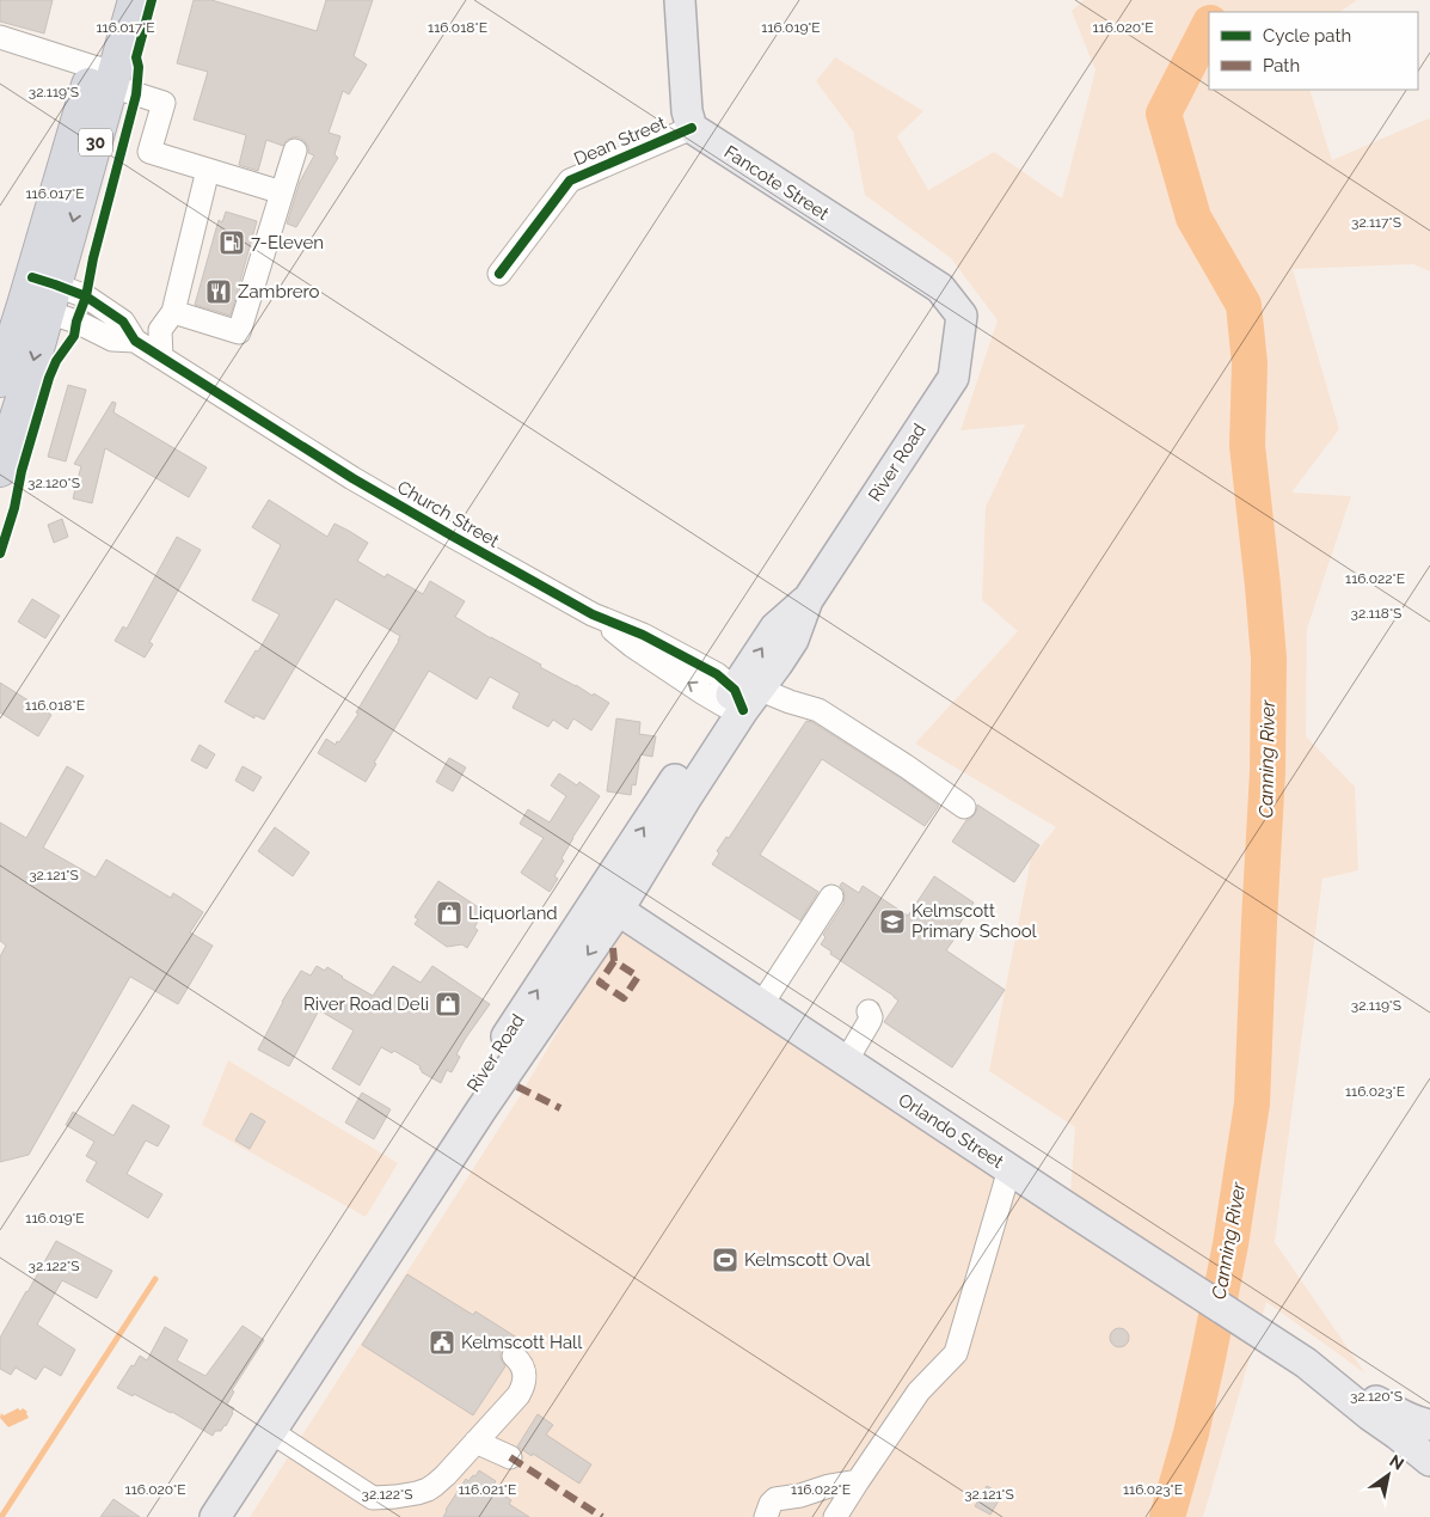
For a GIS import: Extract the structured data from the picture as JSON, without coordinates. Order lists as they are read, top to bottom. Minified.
{"streets":{"highway":["30"],"main road":["Fancote Street","River Road","Orlando Street"],"street":["Dean Street","Church Street"]},"crossings":[["Dean Street","Fancote Street"],["30","Church Street"],["Fancote Street","River Road"],["River Road","Church Street"],["River Road","Orlando Street"]],"water":["Canning River"],"places":{"fuel station":["7-Eleven"],"restaurant":["Zambrero"],"shop":["Liquorland","River Road Deli"],"school or university":["Kelmscott Primary School"],"sports":["Kelmscott Oval"],"public building":["Kelmscott Hall"]},"legend":["Cycle path","Path"],"north":"top right","coordinates":["116.017°E","116.018°E","116.019°E","116.020°E","32.119°S","32.117°S","32.120°S","116.022°E","32.118°S","32.121°S","116.023°E","32.122°S","116.021°E"]}
